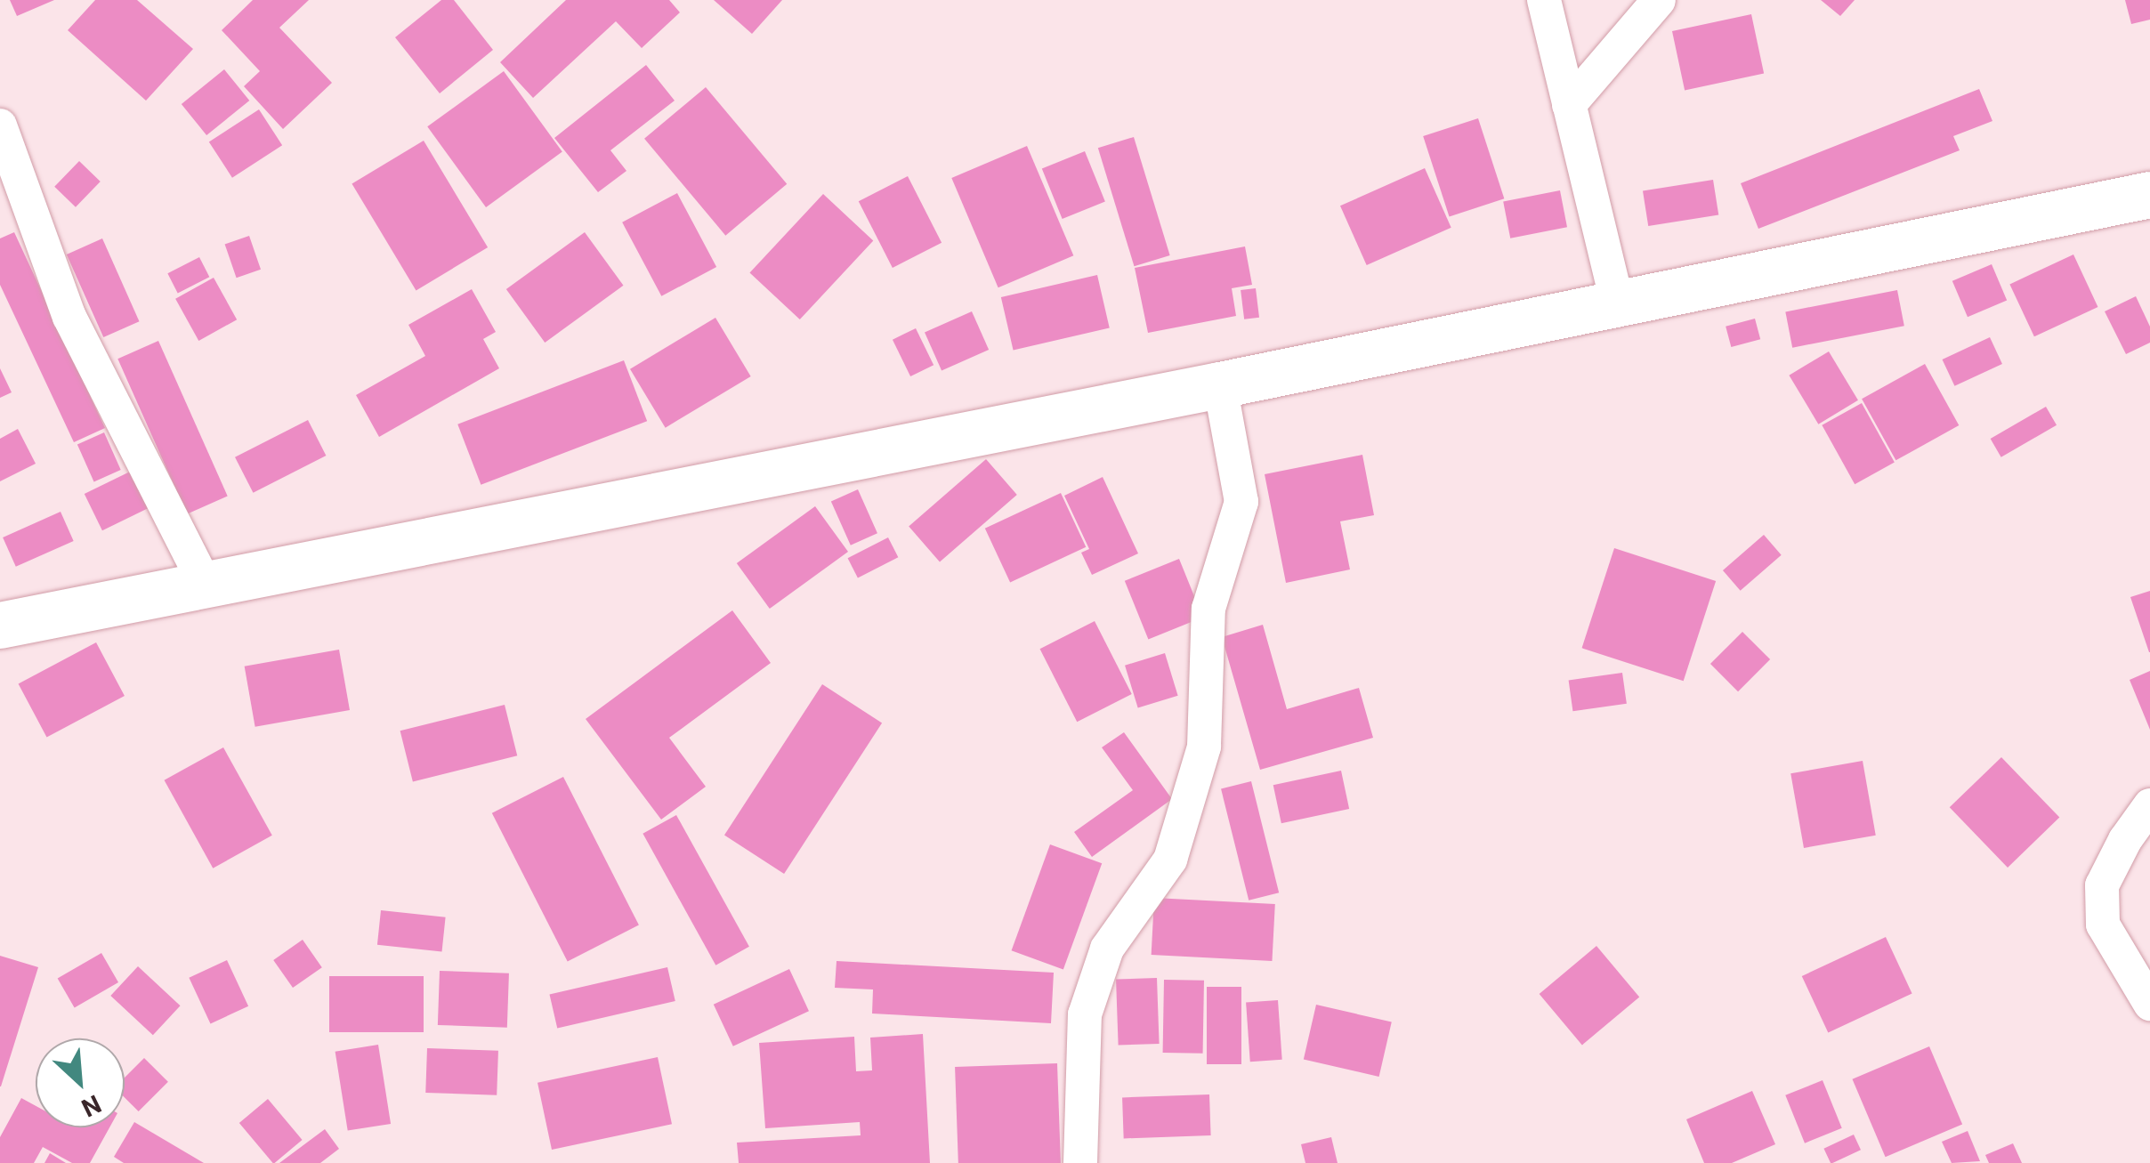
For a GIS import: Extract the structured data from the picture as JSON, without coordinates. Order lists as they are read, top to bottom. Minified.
{"north":"bottom right"}
